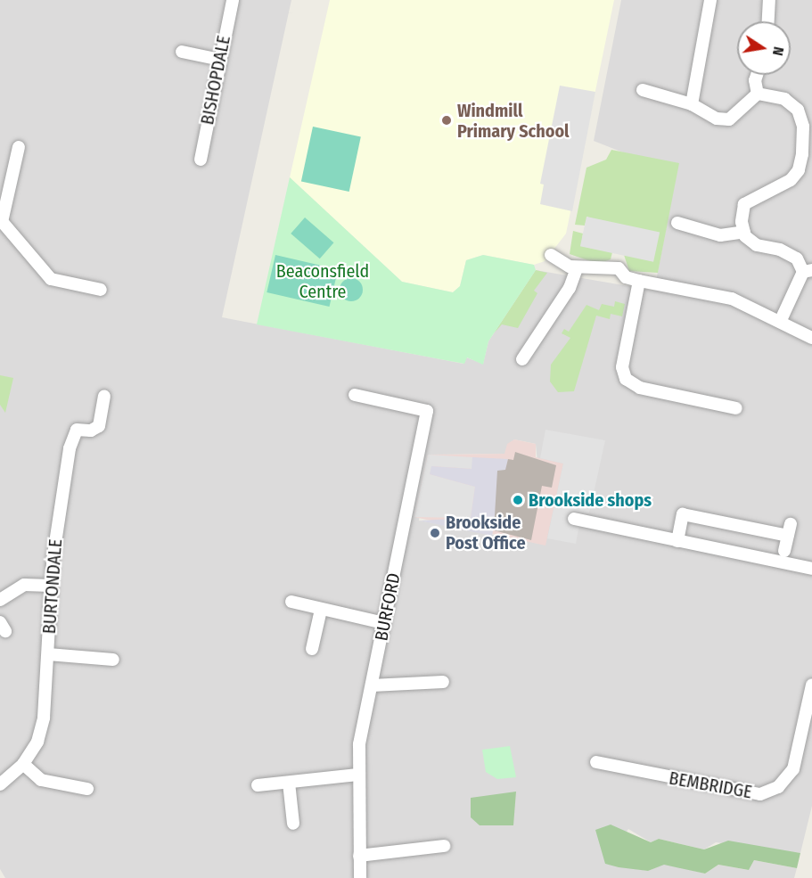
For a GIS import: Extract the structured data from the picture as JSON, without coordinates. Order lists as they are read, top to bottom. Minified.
{"streets":{"street":["BISHOPDALE","BURTONDALE","BURFORD","BEMBRIDGE"]},"parks":["Beaconsfield Centre"],"places":["Windmill Primary School","Brookside shops","Brookside Post Office"],"north":"right"}
